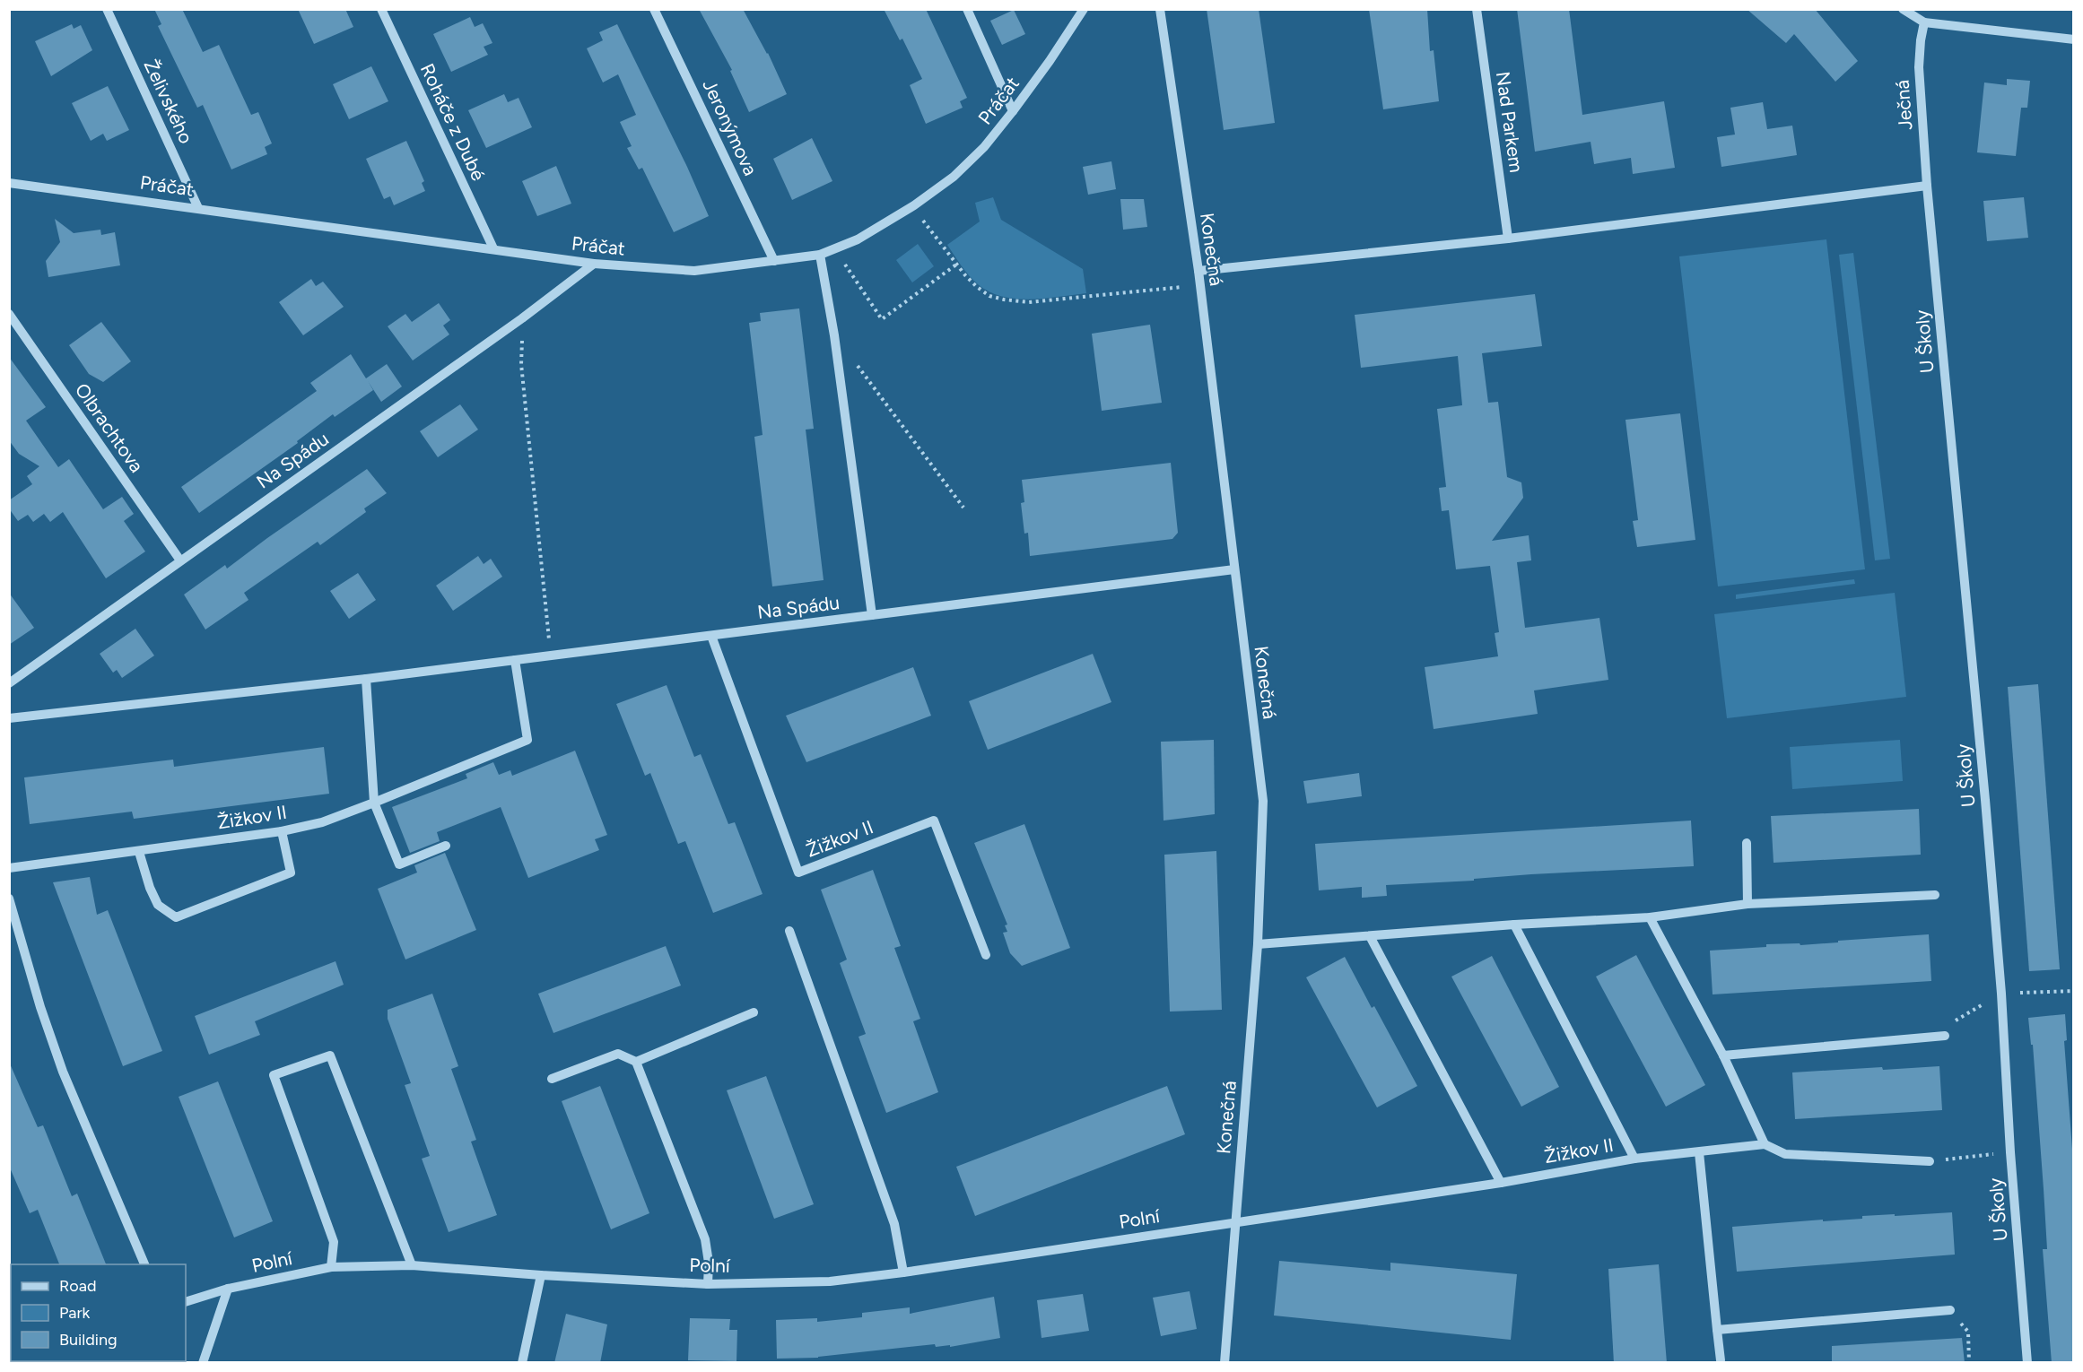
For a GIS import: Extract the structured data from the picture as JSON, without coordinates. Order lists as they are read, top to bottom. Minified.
{"streets":{"street":["Práčat","Želivského","Ječná","Roháče z Dubé","Nad Parkem","Jeronýmova","Konečná","U Školy","Olbrachtova","Na Spádu","Žižkov II","Polní"]},"crossings":[["Práčat","Želivského"],["Práčat","Roháče z Dubé"],["Práčat","Jeronýmova"],["Práčat","Na Spádu"],["Ječná","U Školy"],["Konečná","Na Spádu"],["Konečná","Žižkov II"],["Konečná","Polní"],["Olbrachtova","Na Spádu"],["Na Spádu","Žižkov II"],["Žižkov II","Polní"]],"legend":["Road","Park","Building"]}
